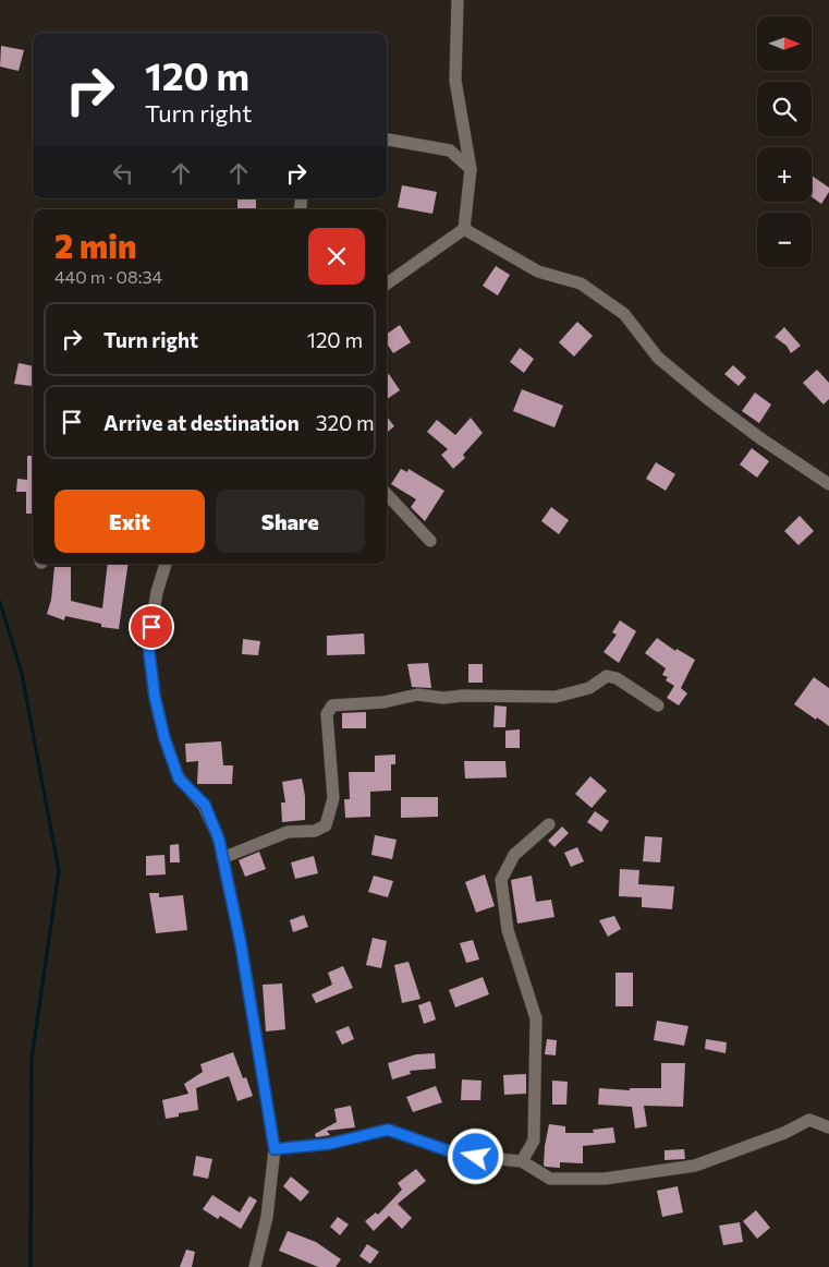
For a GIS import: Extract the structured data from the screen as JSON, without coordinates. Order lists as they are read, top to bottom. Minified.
{"north":"right","page":{"map_buttons":["+","−"],"turn":["120 m","Turn right"],"heading":["2 min","440 m · 08:34"],"list":[{"name":"Turn right","value":"120 m"},{"name":"Arrive at destination","value":"320 m"}],"buttons":["Exit","Share"]}}
